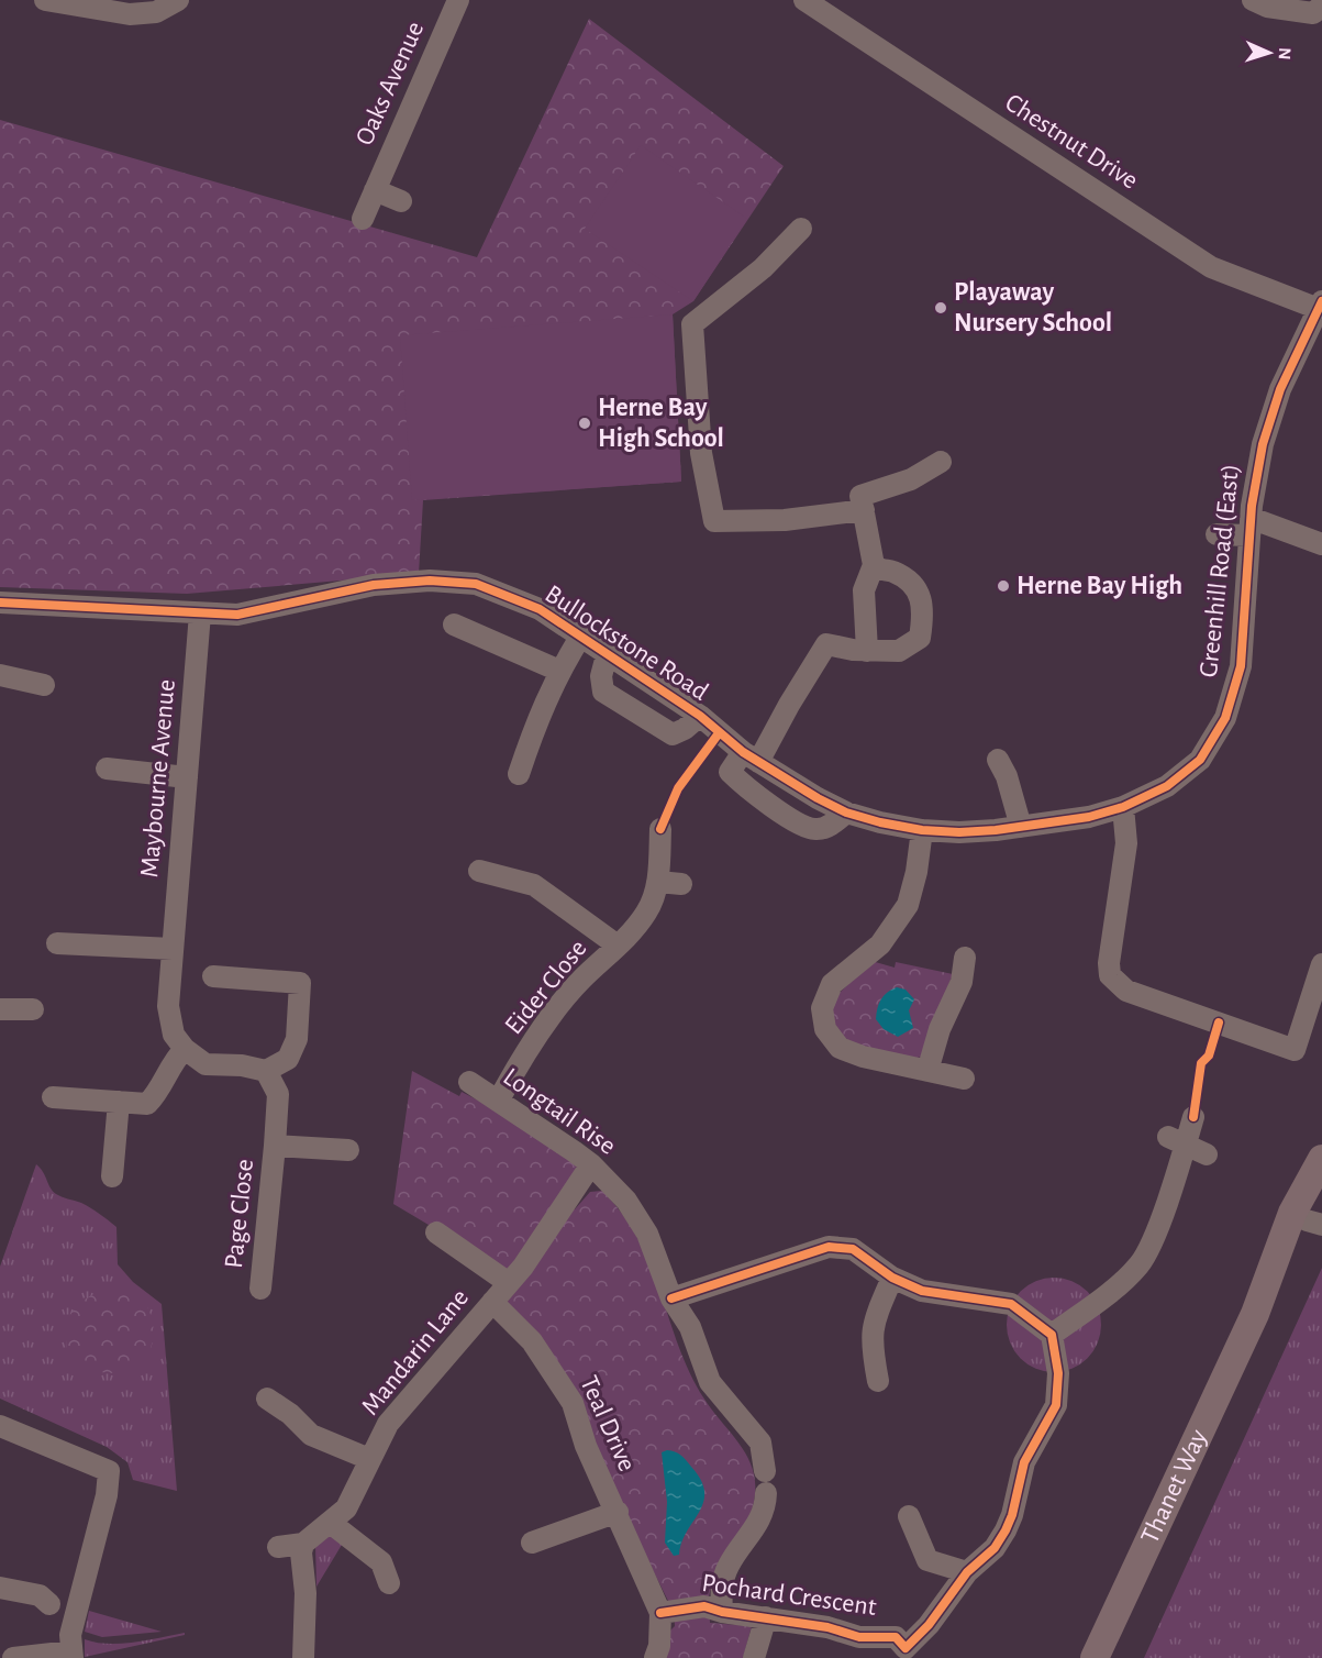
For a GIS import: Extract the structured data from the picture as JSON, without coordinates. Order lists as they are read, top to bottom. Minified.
{"streets":{"main road":["Thanet Way"],"street":["Oaks Avenue","Chestnut Drive","Greenhill Road (East)","Bullockstone Road","Maybourne Avenue","Eider Close","Longtail Rise","Page Close","Mandarin Lane","Teal Drive","Pochard Crescent"]},"crossings":[["Chestnut Drive","Greenhill Road (East)"],["Greenhill Road (East)","Bullockstone Road"],["Bullockstone Road","Maybourne Avenue"],["Eider Close","Longtail Rise"],["Longtail Rise","Mandarin Lane"],["Mandarin Lane","Teal Drive"],["Teal Drive","Pochard Crescent"]],"places":["Playaway Nursery School","Herne Bay High School","Herne Bay High"],"north":"right"}
